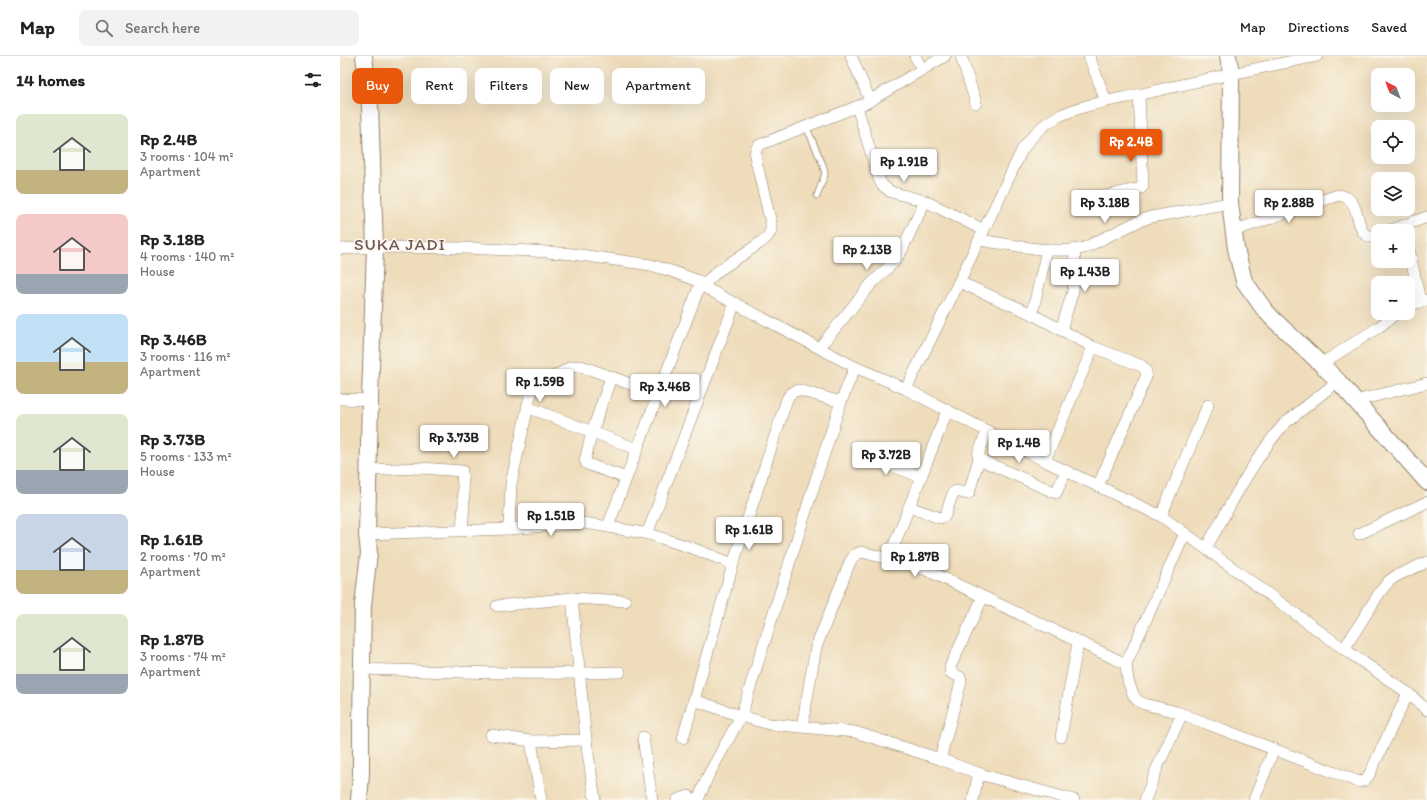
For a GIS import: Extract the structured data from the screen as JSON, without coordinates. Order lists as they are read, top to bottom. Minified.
{"districts":["SUKA JADI"],"north":"top left","page":{"header":"Map","search":"Search here","nav":["Map","Directions","Saved"],"heading":"14 homes","map_buttons":["+","−"],"chip":["Buy","Rent","Filters","New","Apartment"],"list":[{"name":"Rp 2.4B","note":"3 rooms · 104 m² · Apartment"},{"name":"Rp 3.18B","note":"4 rooms · 140 m² · House"},{"name":"Rp 3.46B","note":"3 rooms · 116 m² · Apartment"},{"name":"Rp 3.73B","note":"5 rooms · 133 m² · House"},{"name":"Rp 1.61B","note":"2 rooms · 70 m² · Apartment"},{"name":"Rp 1.87B","note":"3 rooms · 74 m² · Apartment"}],"price":["Rp 2.4B","Rp 1.91B","Rp 3.18B","Rp 2.88B","Rp 2.13B","Rp 1.43B","Rp 1.59B","Rp 3.46B","Rp 3.73B","Rp 1.4B","Rp 3.72B","Rp 1.51B","Rp 1.61B","Rp 1.87B"]}}
